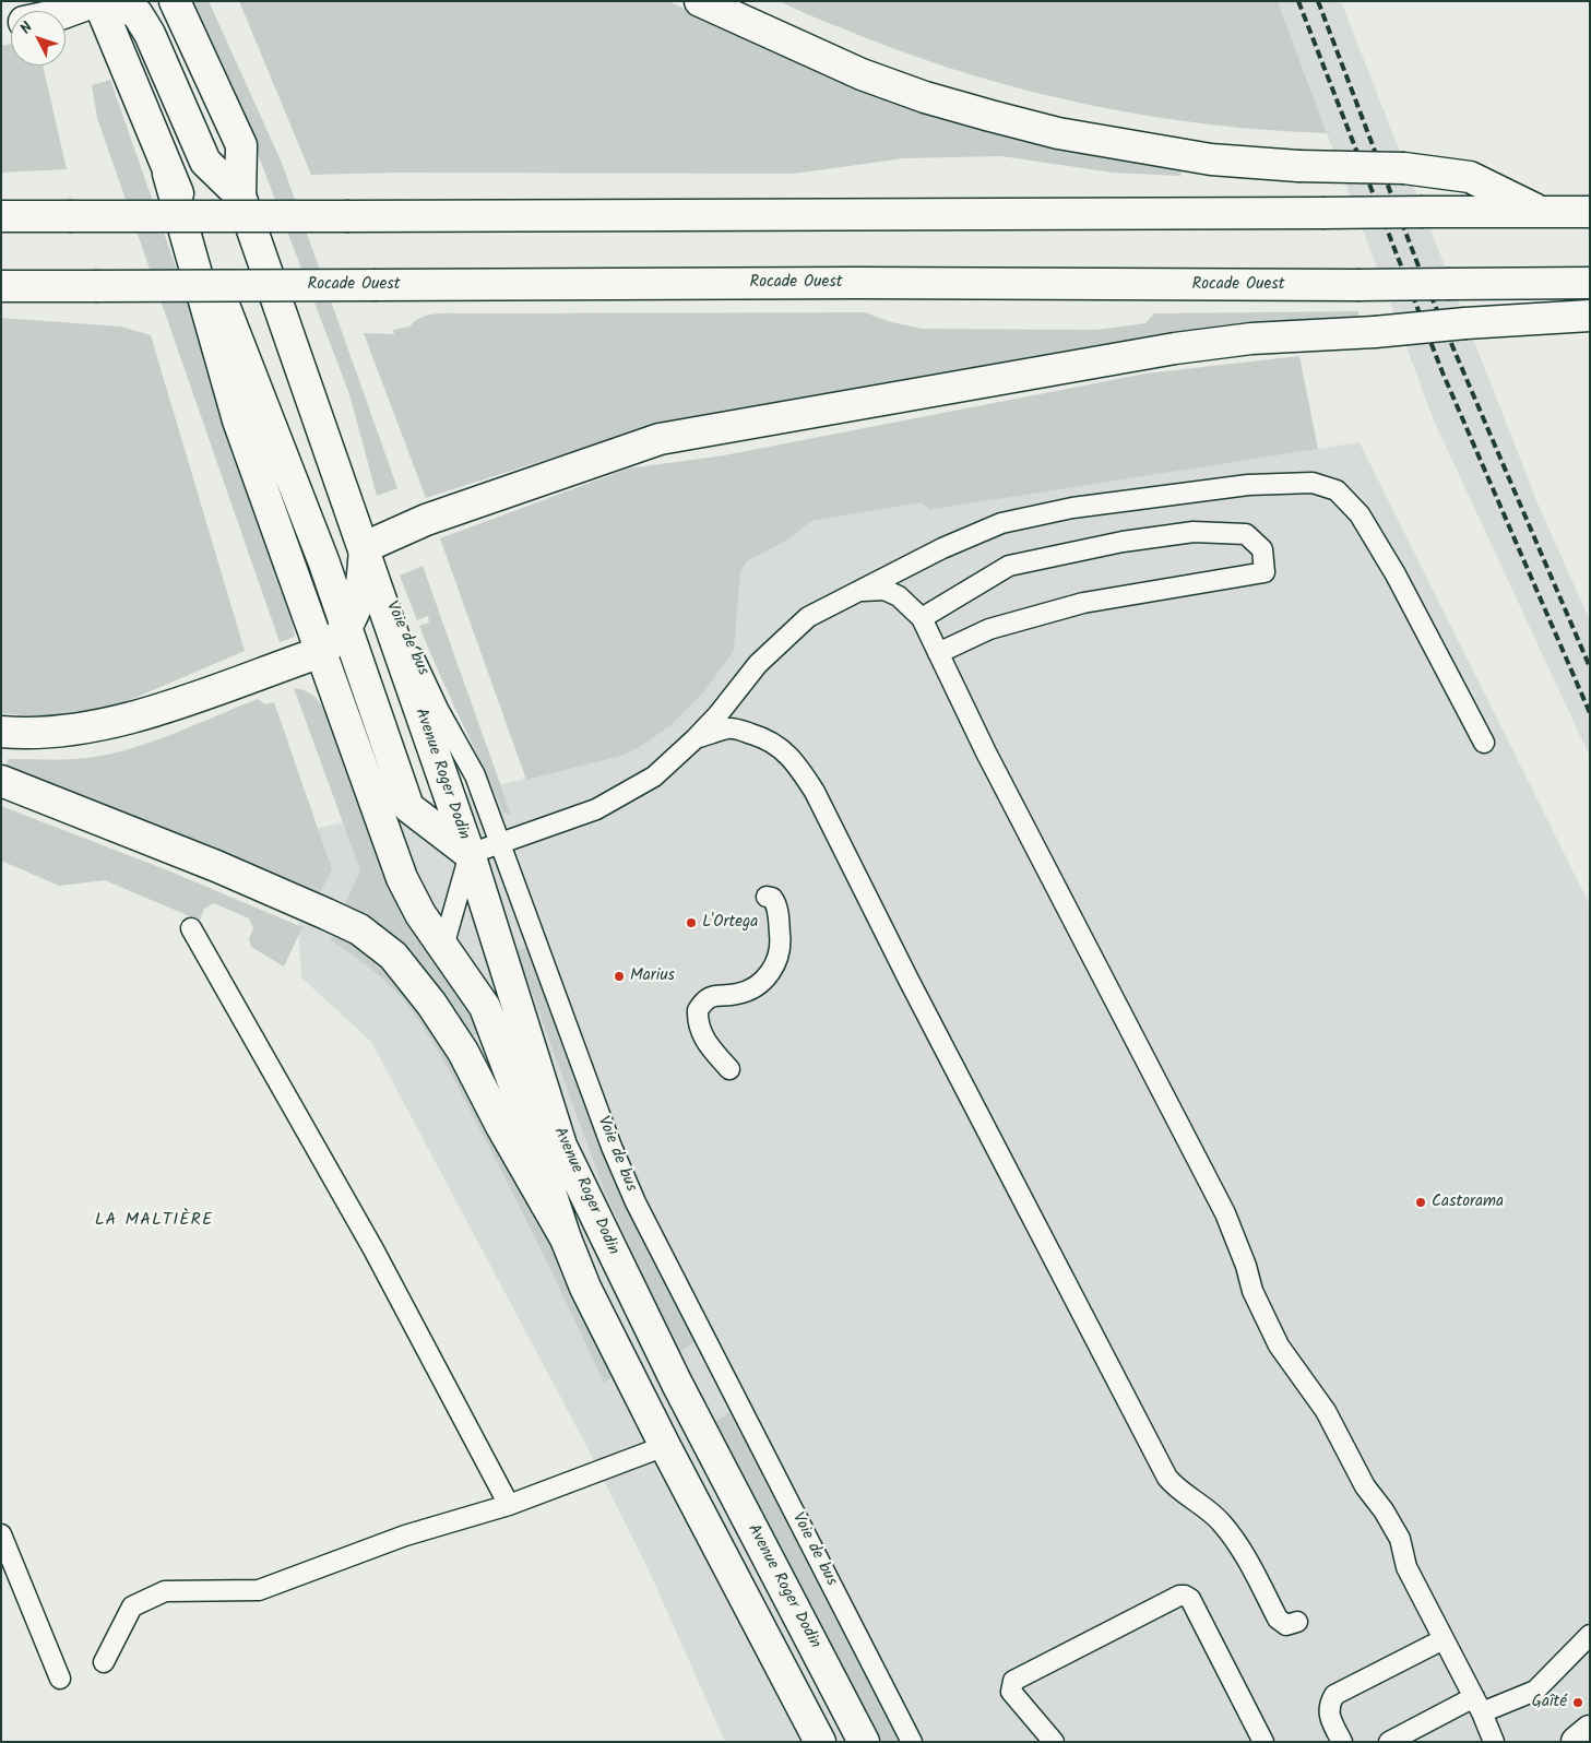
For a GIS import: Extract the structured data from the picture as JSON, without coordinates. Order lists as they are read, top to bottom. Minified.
{"streets":{"main road":["Rocade Ouest","Avenue Roger Dodin"],"lane":["Voie de bus"]},"crossings":[["Voie de bus","Avenue Roger Dodin"]],"districts":["LA MALTIÈRE"],"places":["L'Ortega","Marius","Castorama","Gaîté"],"north":"top left"}
